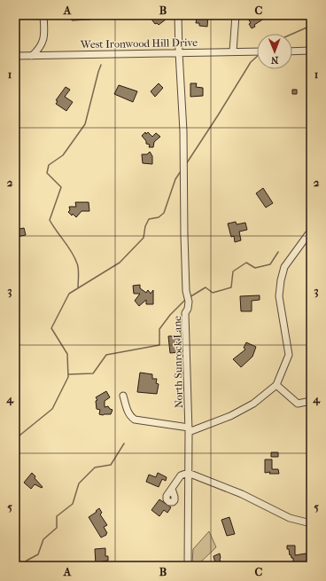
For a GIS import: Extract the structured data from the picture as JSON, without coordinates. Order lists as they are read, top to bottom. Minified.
{"streets":{"street":["West Ironwood Hill Drive","North Sunrock Lane"]},"crossings":[["West Ironwood Hill Drive","North Sunrock Lane"]],"north":"bottom","grid":{"columns":["A","B","C"],"rows":["1","2","3","4","5"]}}
